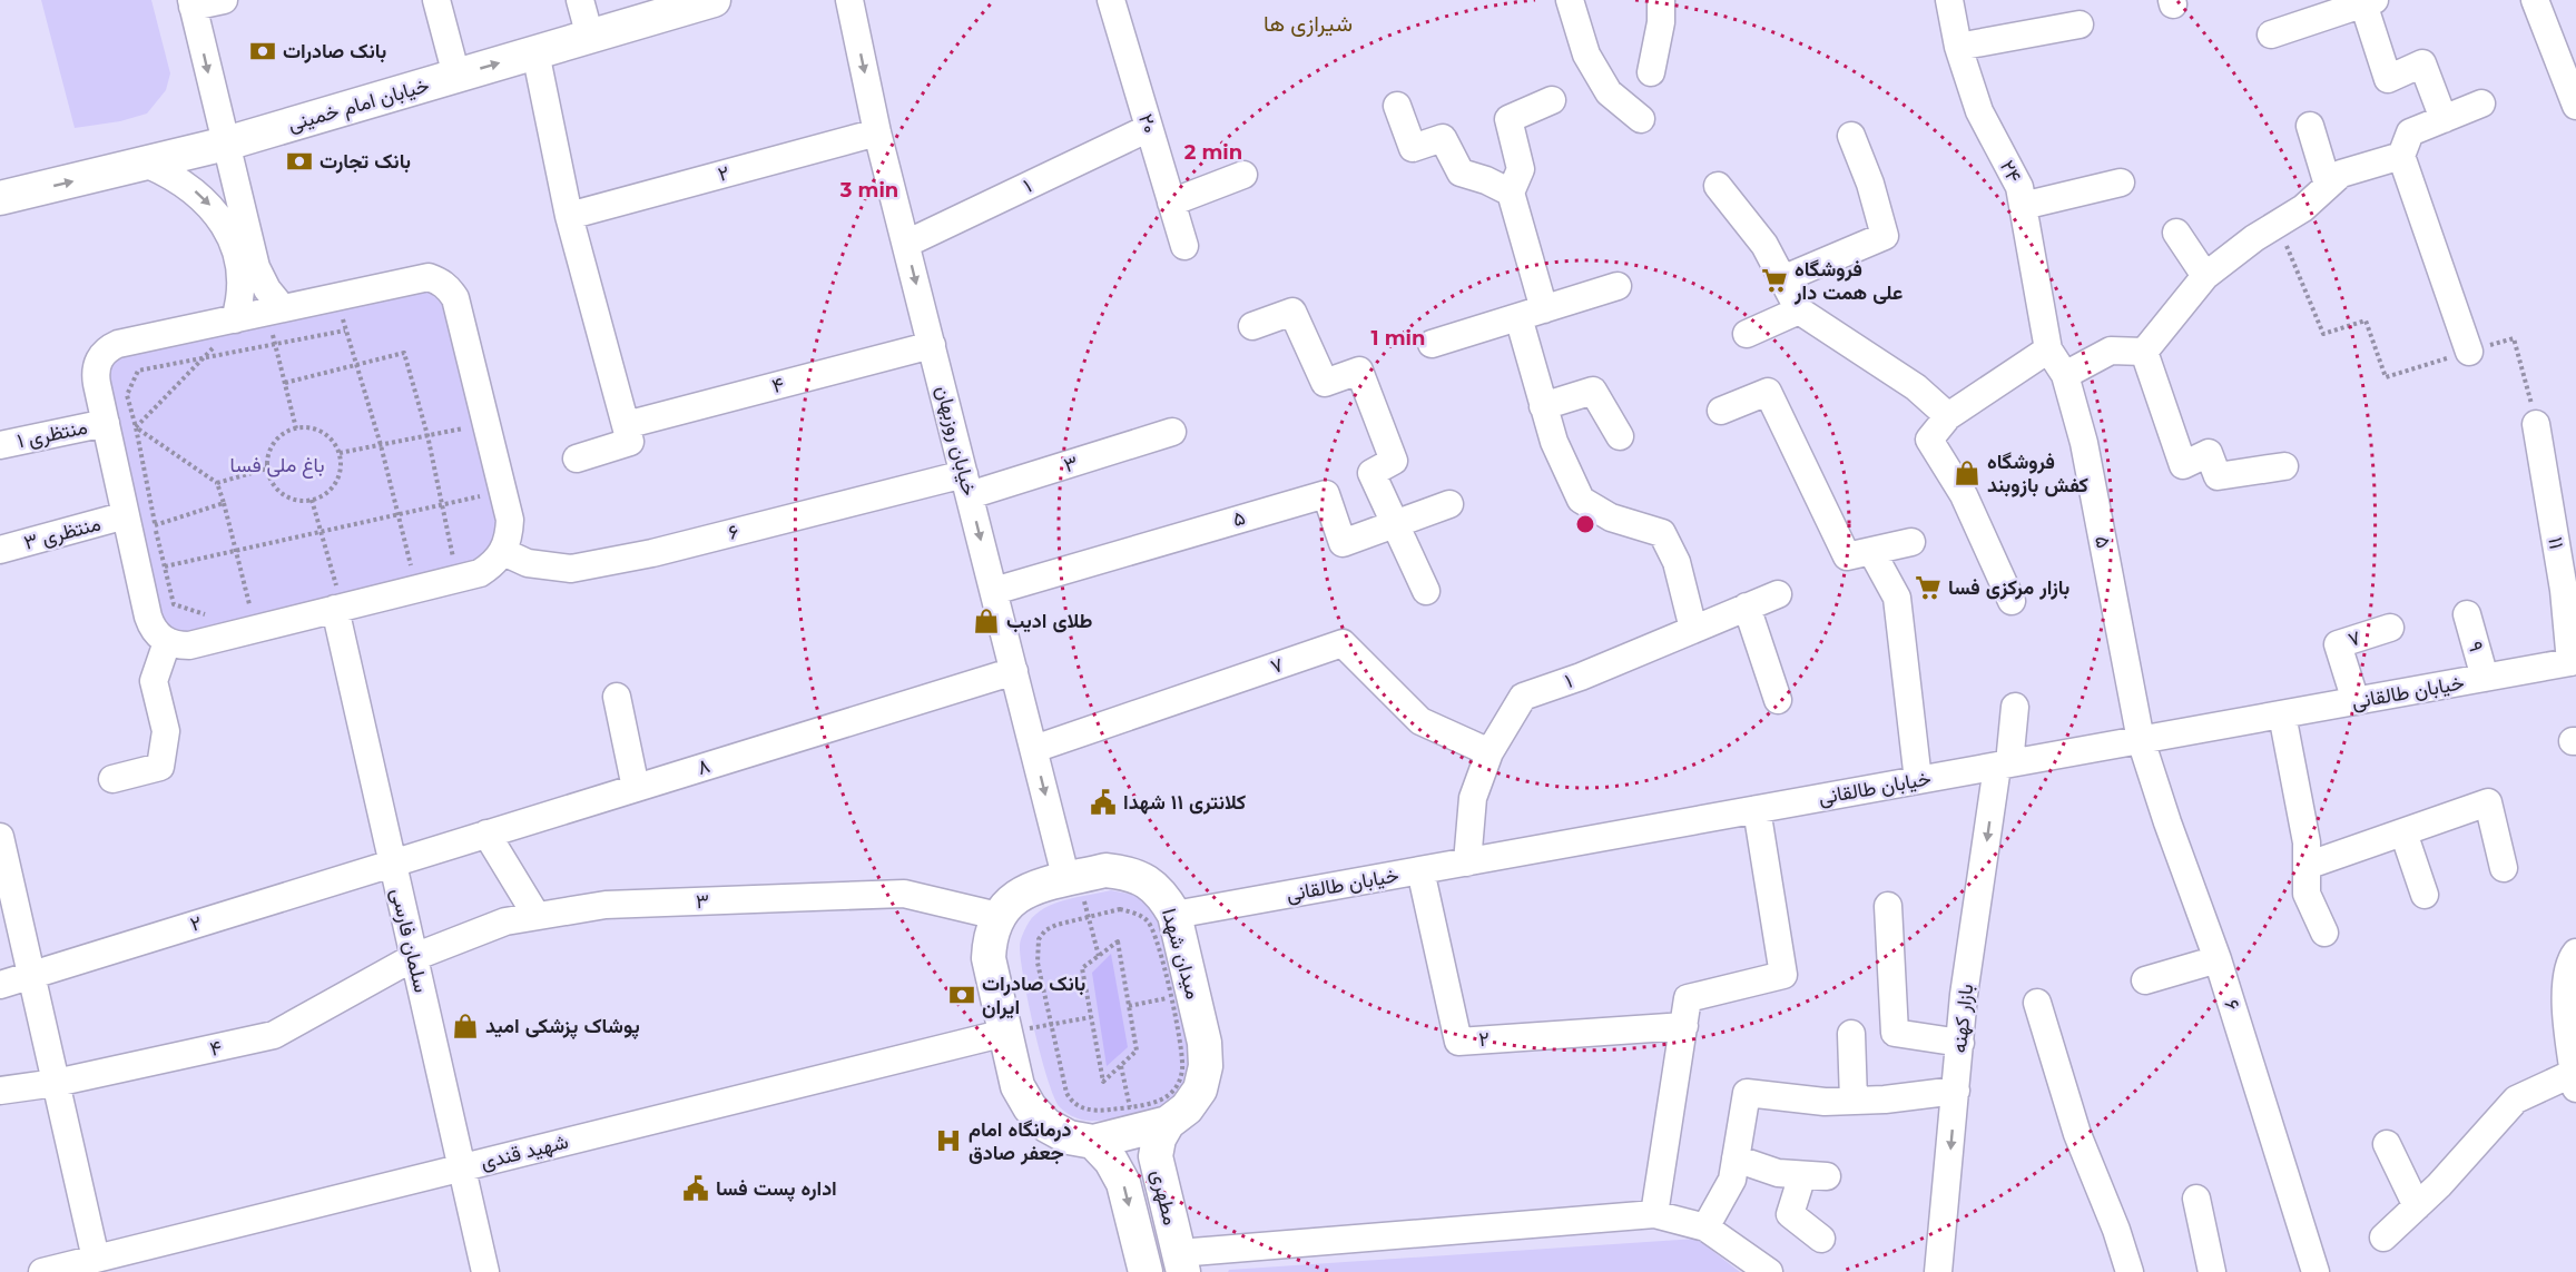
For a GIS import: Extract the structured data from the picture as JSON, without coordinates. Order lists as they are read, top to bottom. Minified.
{"streets":{"main road":["خیابان امام خمینی","میدان شهدا","مطهری"],"street":["۲۰","۲۴","۲","۱","۴","منتظری ۱","خیابان روزبهان","۳","۵","۶","منتظری ۳","۱۱","۷","۹","خیابان طالقانی","۸","سلمان فارسی","بازار کهنه","شهید قندی"]},"crossings":[["۲۰","۱"],["۲۴","۵"],["۲","خیابان روزبهان"],["۲","خیابان طالقانی"],["۲","۸"],["۲","سلمان فارسی"],["۱","خیابان روزبهان"],["۱","۷"],["۱","خیابان طالقانی"],["۴","خیابان روزبهان"],["۴","۳"],["۴","سلمان فارسی"],["خیابان روزبهان","۳"],["خیابان روزبهان","۵"],["خیابان روزبهان","۶"],["خیابان روزبهان","۷"],["خیابان روزبهان","۸"],["خیابان روزبهان","میدان شهدا"],["۳","۶"],["۳","سلمان فارسی"],["۳","میدان شهدا"],["۵","۶"],["۵","خیابان طالقانی"],["۶","خیابان طالقانی"],["۱۱","خیابان طالقانی"],["۷","خیابان طالقانی"],["۹","خیابان طالقانی"],["خیابان طالقانی","میدان شهدا"],["خیابان طالقانی","بازار کهنه"],["۸","سلمان فارسی"],["سلمان فارسی","شهید قندی"],["میدان شهدا","شهید قندی"],["میدان شهدا","مطهری"]],"one_way":["خیابان روزبهان","بازار کهنه"],"districts":["شیرازی ها"],"parks":["باغ ملی فسا"],"places":{"bank":["بانک صادرات","بانک تجارت","بانک صادرات ایران"],"supermarket":["فروشگاه علی همت دار","بازار مرکزی فسا"],"shop":["فروشگاه کفش بازوبند","طلای ادیب","پوشاک پزشکی امید"],"public building":["کلانتری ۱۱ شهدا","اداره پست فسا"],"hospital":["درمانگاه امام جعفر صادق"]},"rings":["2 min","3 min","1 min"]}
